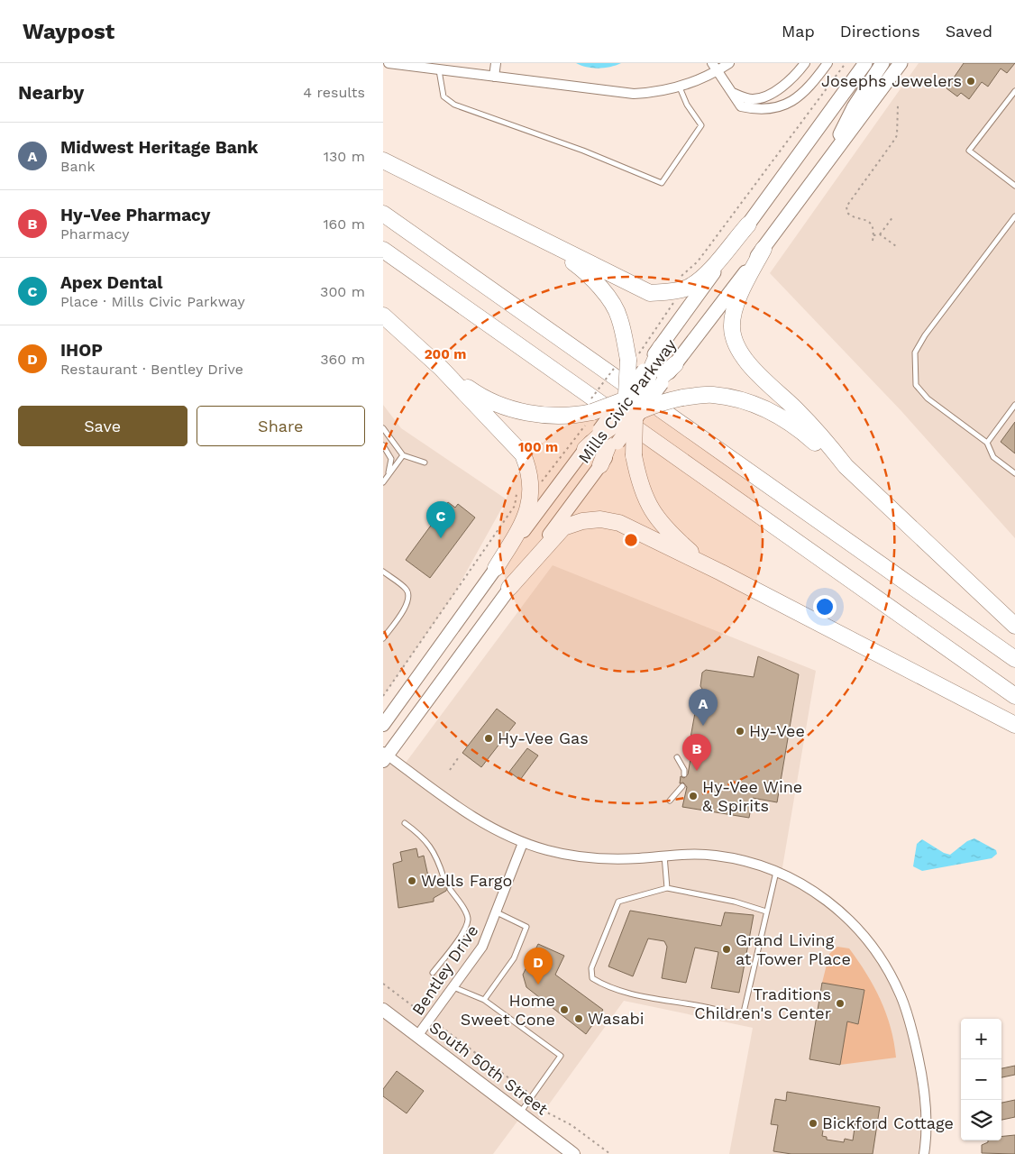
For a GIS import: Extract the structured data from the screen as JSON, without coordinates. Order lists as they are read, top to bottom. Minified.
{"streets":{"main road":["Mills Civic Parkway","South 50th Street"],"street":["Bentley Drive"]},"crossings":[["Bentley Drive","South 50th Street"]],"places":["Josephs Jewelers","Hy-Vee","Hy-Vee Gas","Hy-Vee Wine & Spirits","Wells Fargo","Grand Living at Tower Place","Traditions Children's Center","Home Sweet Cone","Wasabi","Bickford Cottage"],"page":{"header":"Waypost","nav":["Map","Directions","Saved"],"heading":["Nearby","4 results"],"list":[{"mark":"A","name":"Midwest Heritage Bank","note":"Bank","value":"130 m"},{"mark":"B","name":"Hy-Vee Pharmacy","note":"Pharmacy","value":"160 m"},{"mark":"C","name":"Apex Dental","note":"Place · Mills Civic Parkway","value":"300 m"},{"mark":"D","name":"IHOP","note":"Restaurant · Bentley Drive","value":"360 m"}],"buttons":["Save","Share"],"pins":["C","A","B","D"],"map_buttons":["+","−"]},"rings":["200 m","100 m"]}
